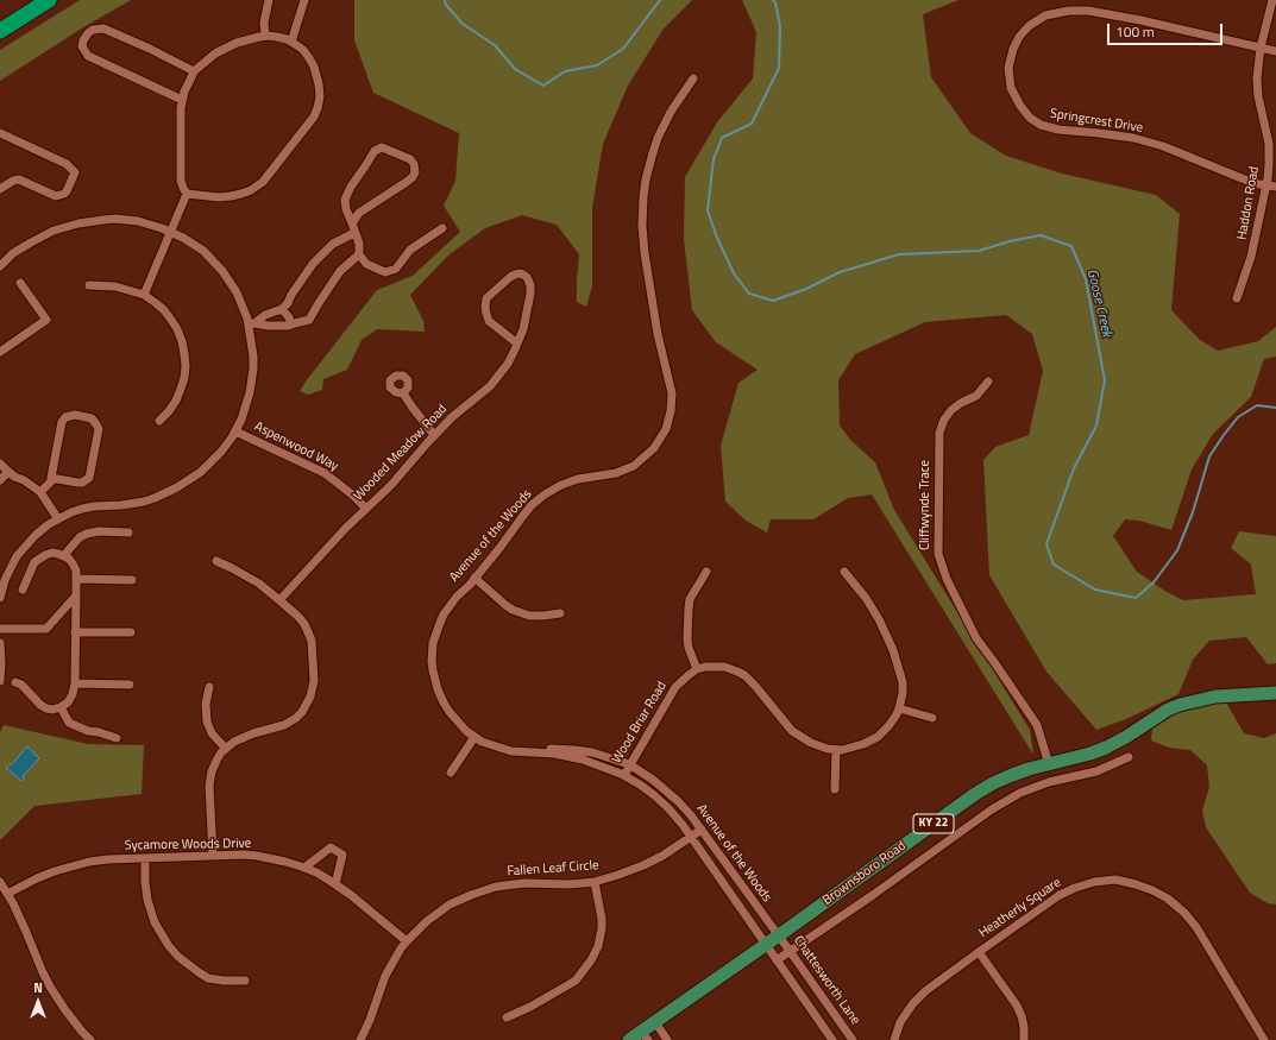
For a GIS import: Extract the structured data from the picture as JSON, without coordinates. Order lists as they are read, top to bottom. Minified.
{"streets":{"main road":["KY 22","Brownsboro Road"],"street":["Springcrest Drive","Haddon Road","Aspenwood Way","Wooded Meadow Road","Cliffwynde Trace","Avenue of the Woods","Wood Briar Road","Sycamore Woods Drive","Fallen Leaf Circle","Heatherly Square","Chattesworth Lane"]},"crossings":[["Springcrest Drive","Haddon Road"],["Aspenwood Way","Wooded Meadow Road"],["Cliffwynde Trace","Brownsboro Road"],["Avenue of the Woods","Wood Briar Road"],["Avenue of the Woods","Fallen Leaf Circle"],["Avenue of the Woods","Brownsboro Road"],["Avenue of the Woods","Chattesworth Lane"],["Sycamore Woods Drive","Fallen Leaf Circle"],["Brownsboro Road","Chattesworth Lane"]],"water":["Goose Creek"],"scale_bar":"100 m","north":"top"}
